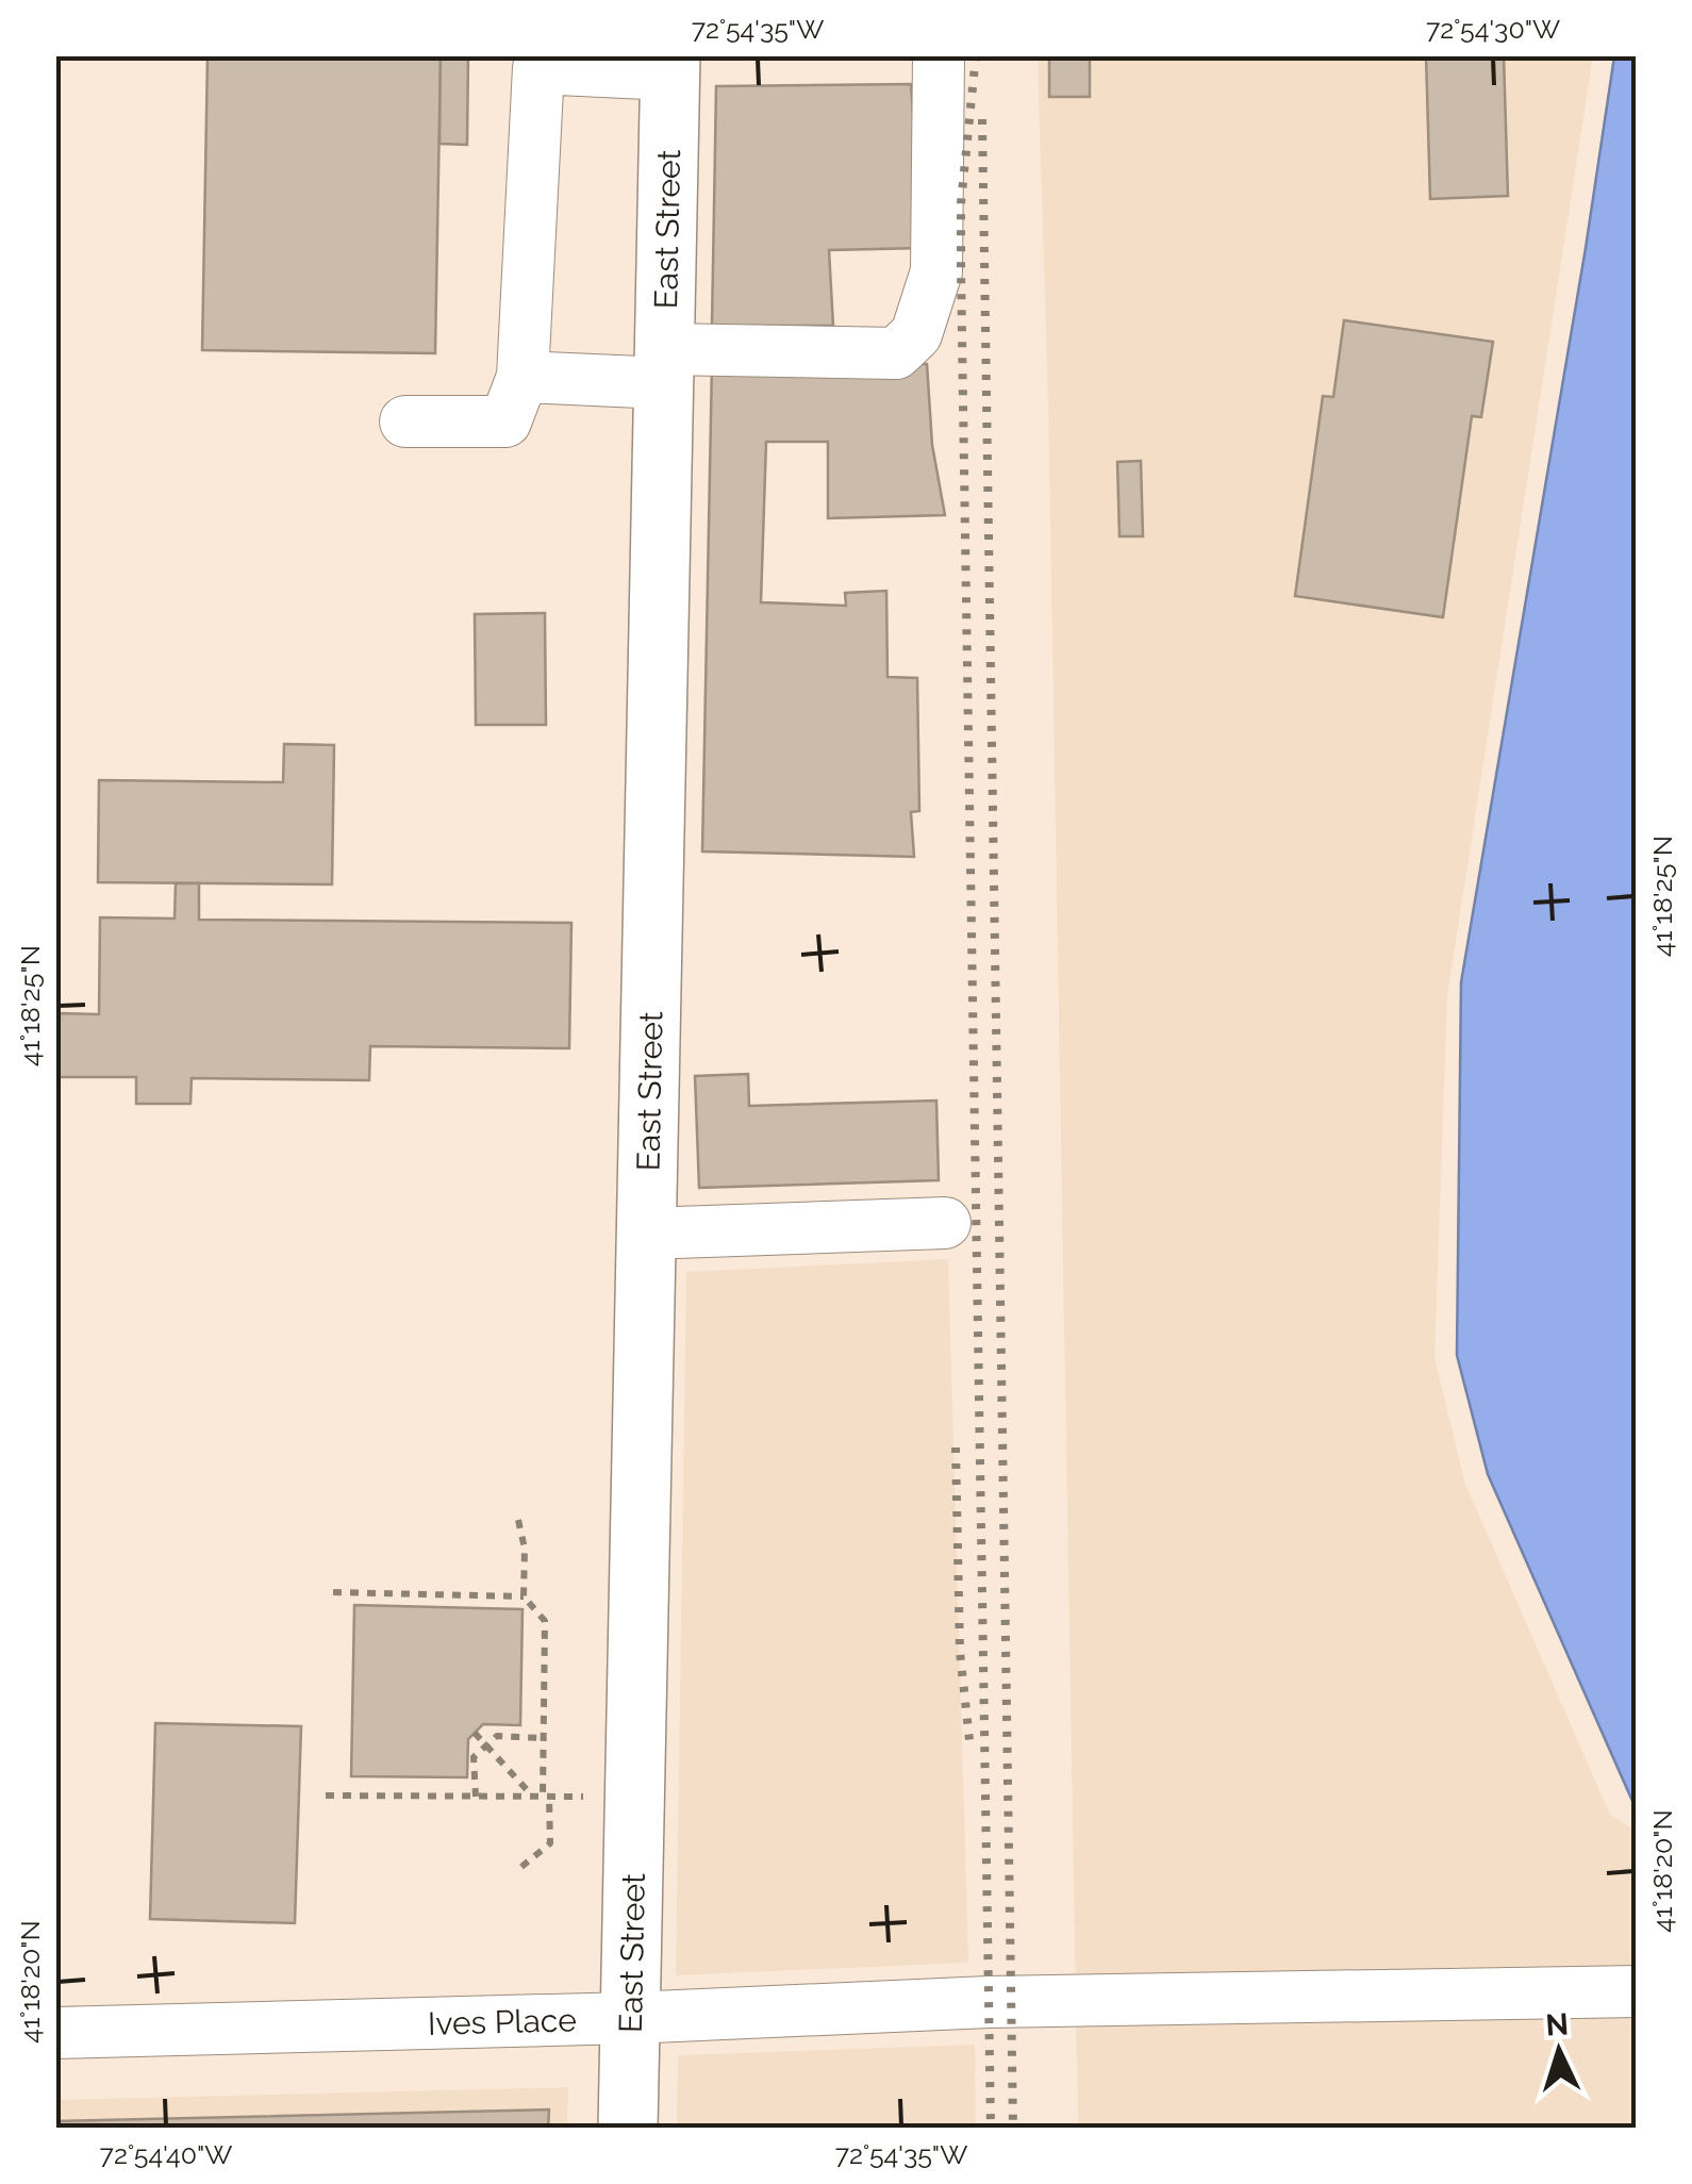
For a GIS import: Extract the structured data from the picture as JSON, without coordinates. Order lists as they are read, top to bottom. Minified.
{"streets":{"main road":["East Street"],"street":["Ives Place"]},"crossings":[["East Street","Ives Place"]],"north":"top","coordinates":["72°54'35\"W","72°54'30\"W","41°18'25\"N","41°18'20\"N","72°54'40\"W"]}
